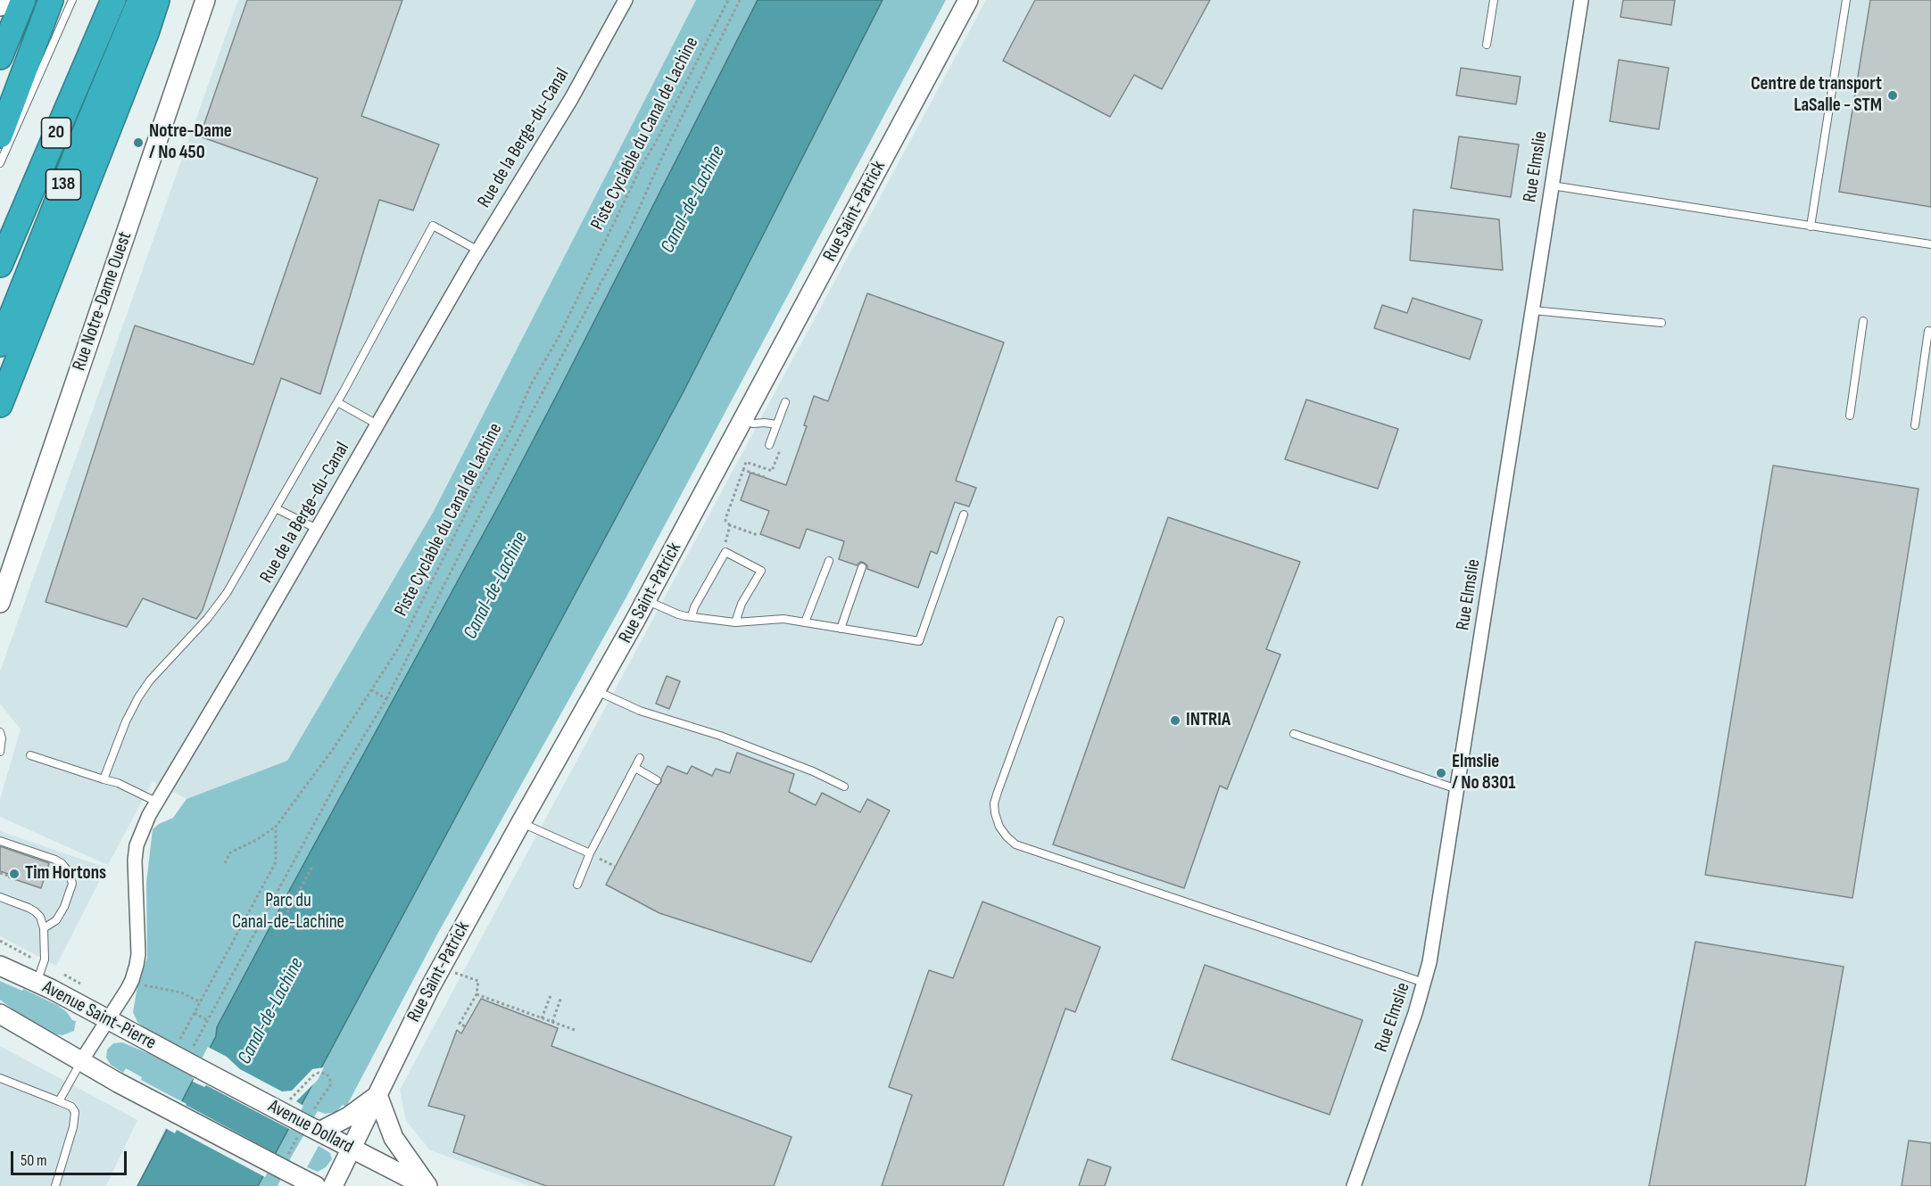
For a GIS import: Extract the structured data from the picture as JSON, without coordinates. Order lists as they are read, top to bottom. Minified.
{"streets":{"highway":["20","138"],"main road":["Rue Saint-Patrick","Rue Notre-Dame Ouest","Avenue Saint-Pierre","Avenue Dollard"],"street":["Rue de la Berge-du-Canal","Rue Elmslie"],"path":["Piste Cyclable du Canal de Lachine"]},"crossings":[["Rue de la Berge-du-Canal","Avenue Saint-Pierre"],["Rue Saint-Patrick","Avenue Dollard"],["Avenue Saint-Pierre","Avenue Dollard"]],"water":["Canal-de-Lachine"],"parks":["Parc du Canal-de-Lachine"],"places":["Centre de transport LaSalle - STM","Notre-Dame / No 450","INTRIA","Elmslie / No 8301","Tim Hortons"],"scale_bar":"50 m"}
